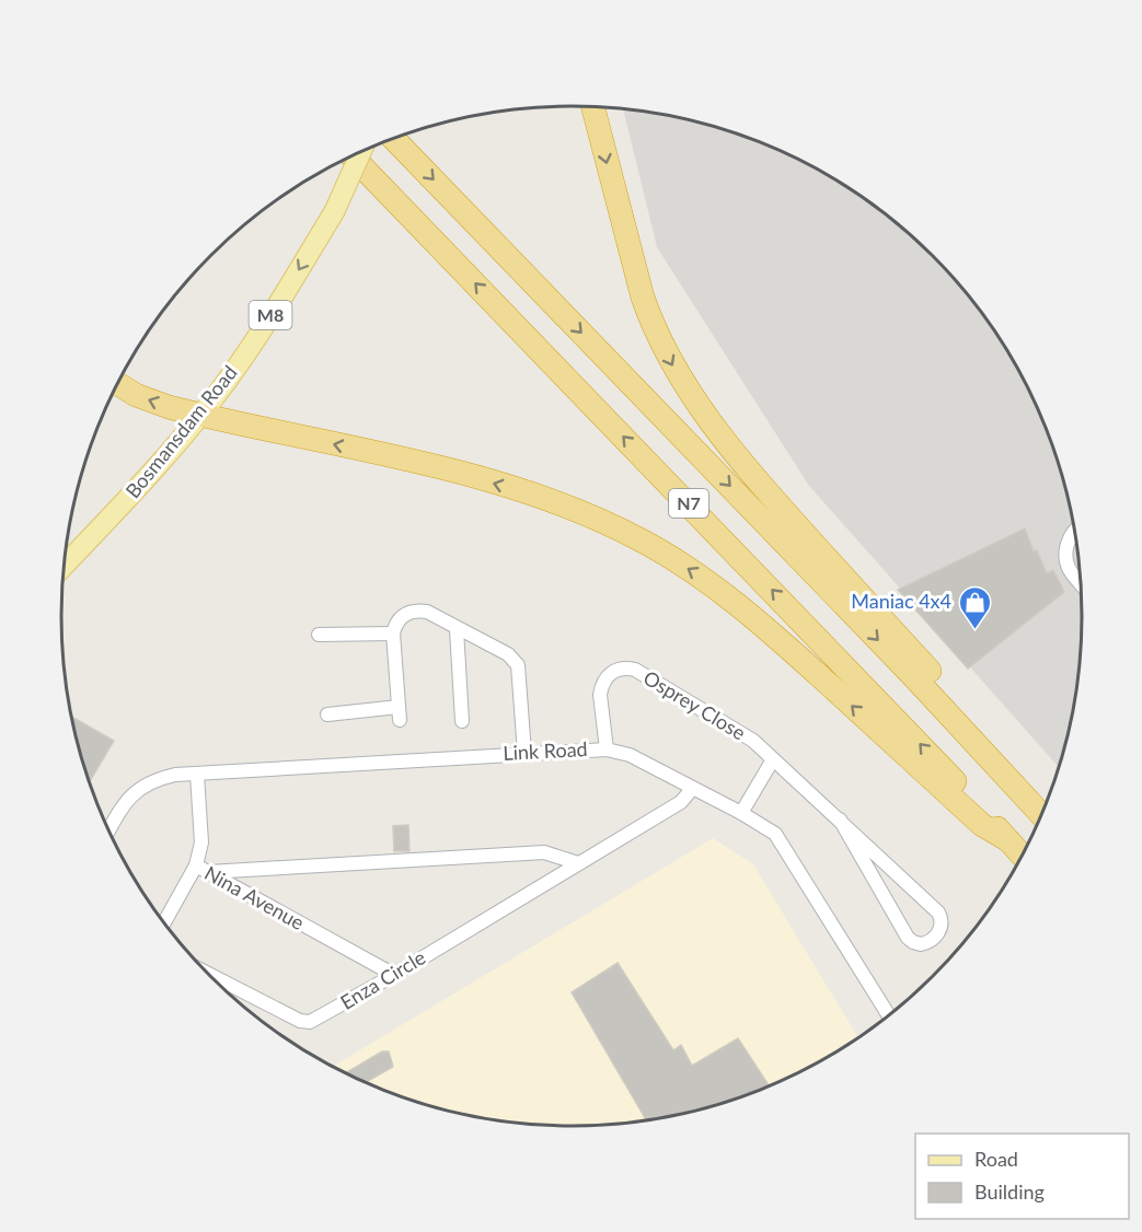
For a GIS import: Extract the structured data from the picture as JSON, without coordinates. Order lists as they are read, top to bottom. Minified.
{"streets":{"highway":["N7"],"main road":["M8","Bosmansdam Road"],"street":["Osprey Close","Link Road","Nina Avenue","Enza Circle"]},"crossings":[["Osprey Close","Link Road"],["Link Road","Nina Avenue"],["Link Road","Enza Circle"],["Nina Avenue","Enza Circle"]],"one_way":["Bosmansdam Road"],"places":{"shop":["Maniac 4x4"]},"legend":["Road","Building"]}
